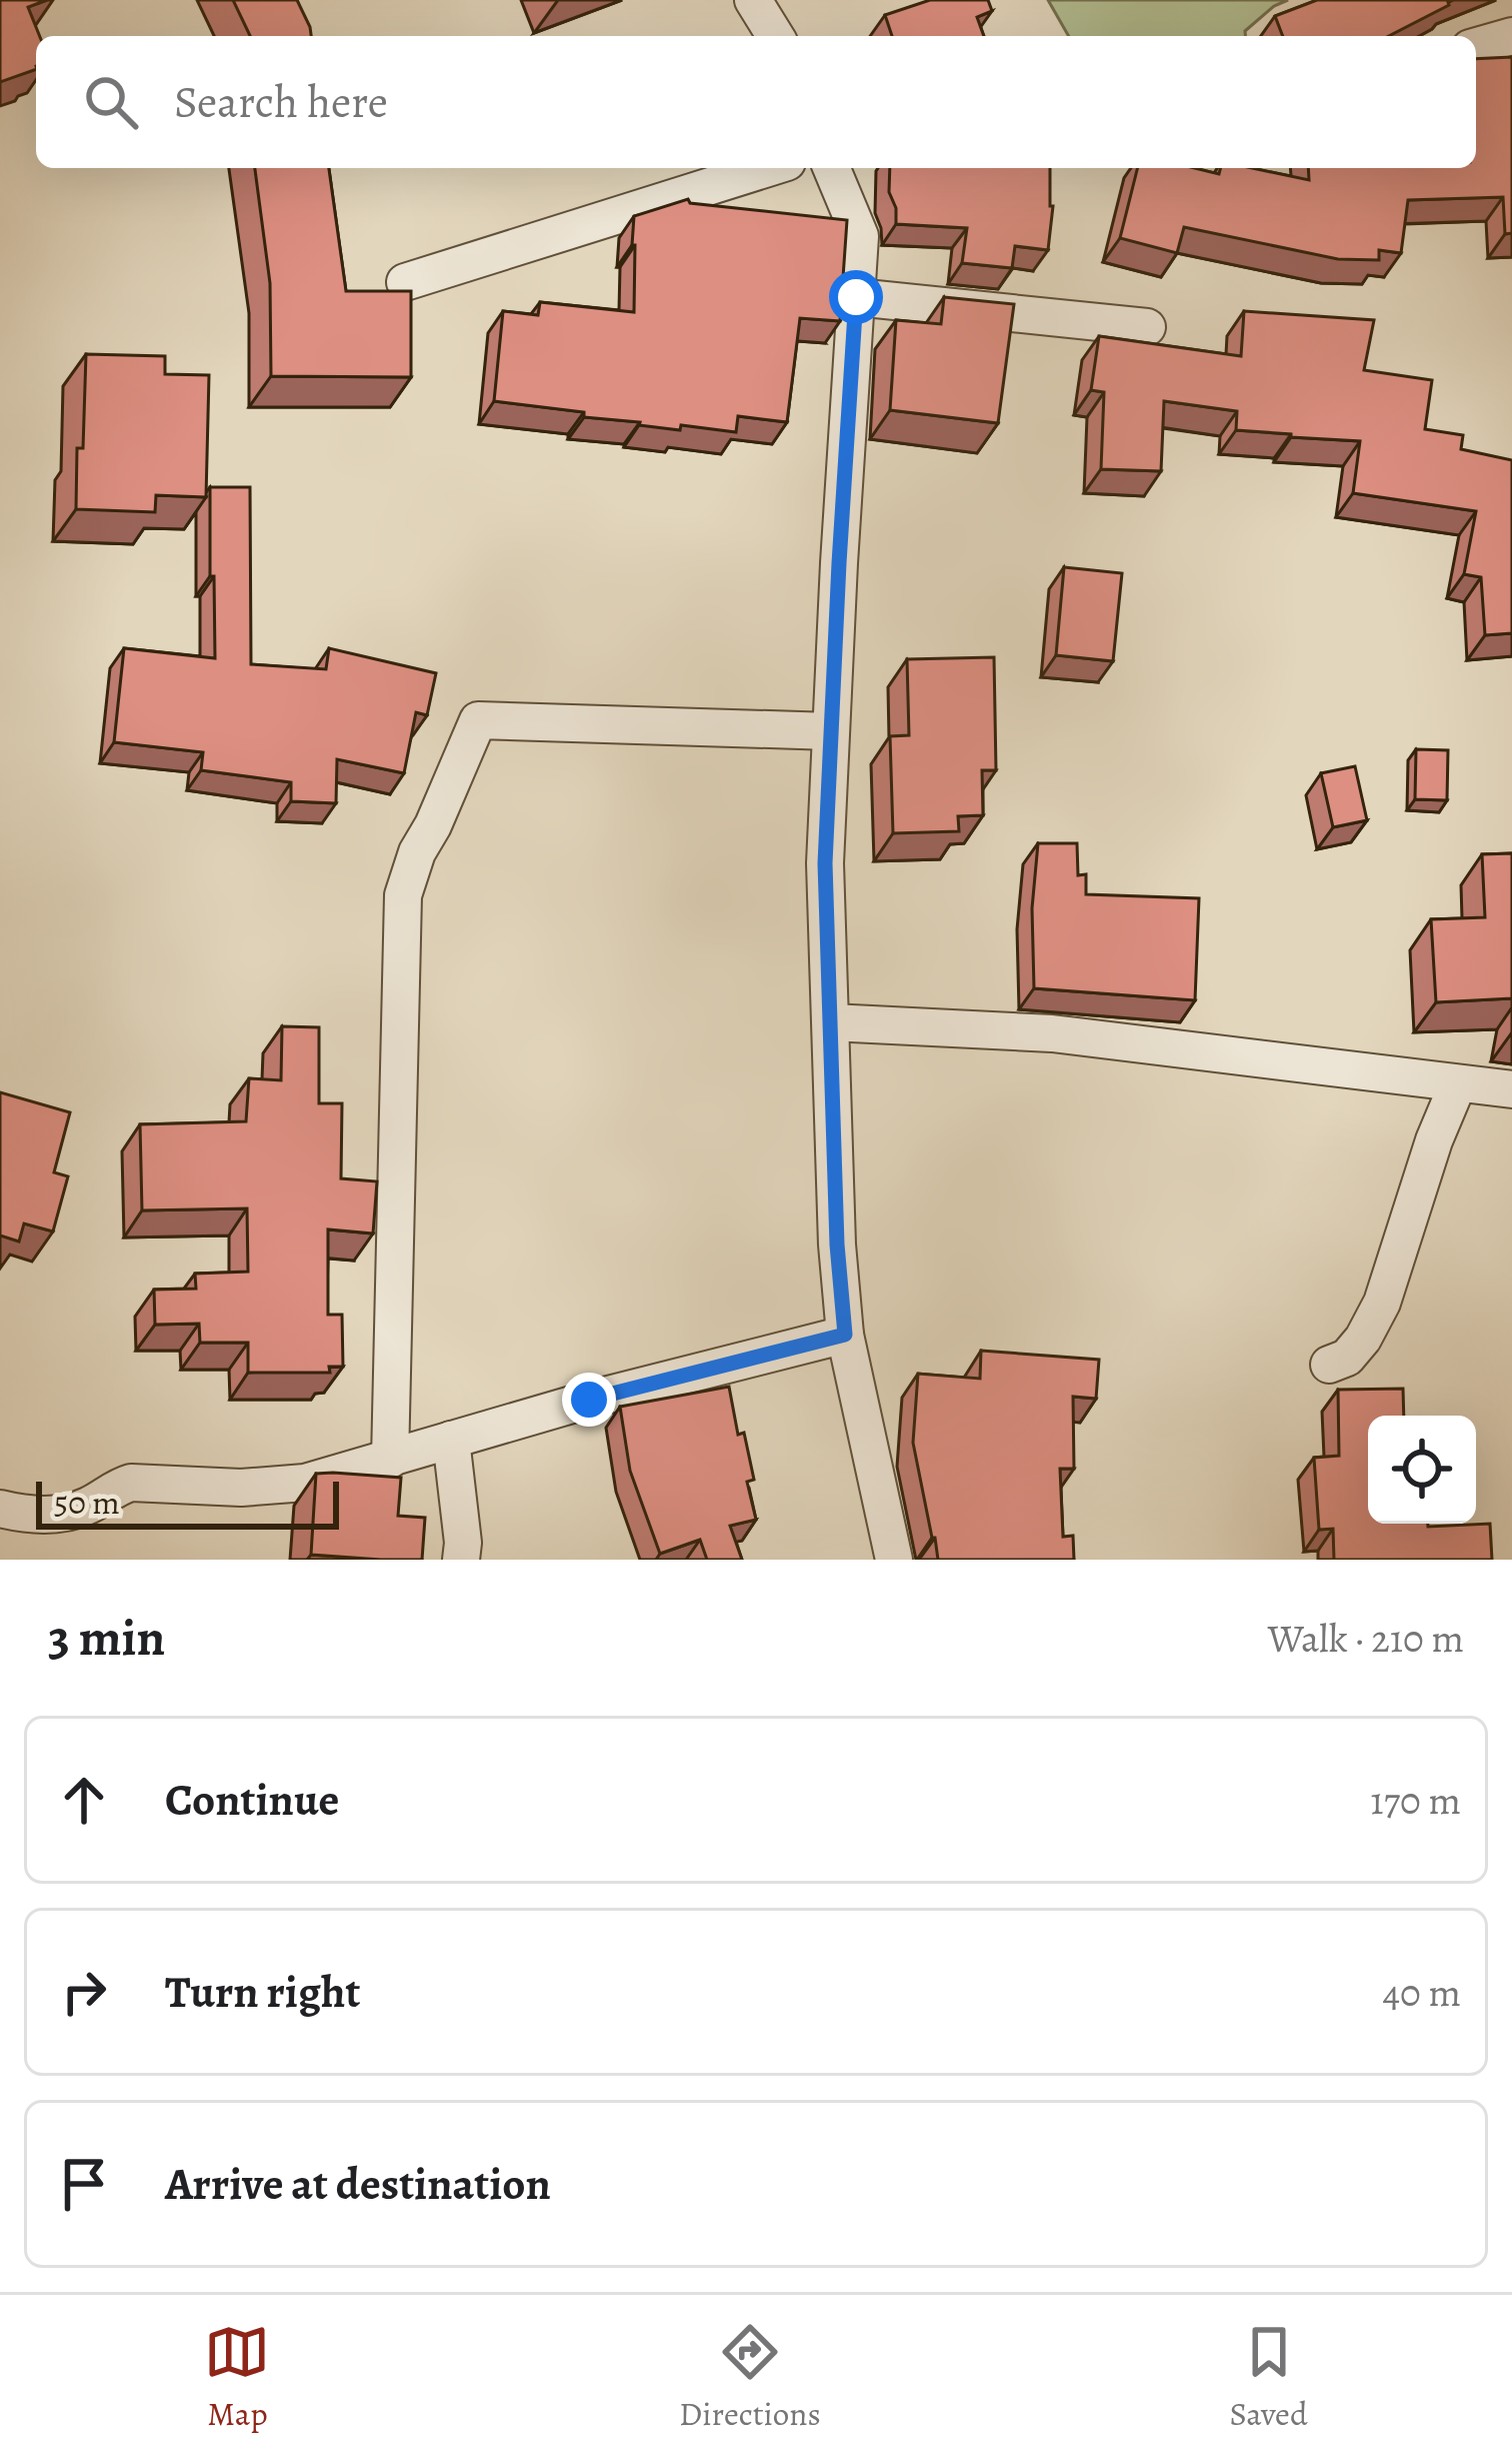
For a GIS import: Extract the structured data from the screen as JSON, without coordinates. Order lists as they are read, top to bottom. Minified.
{"scale_bar":"50 m","page":{"search":"Search here","scale":"50 m","heading":["3 min","Walk · 210 m"],"list":[["Continue","170 m"],["Turn right","40 m"],"Arrive at destination"],"nav":["Map","Directions","Saved"]}}
